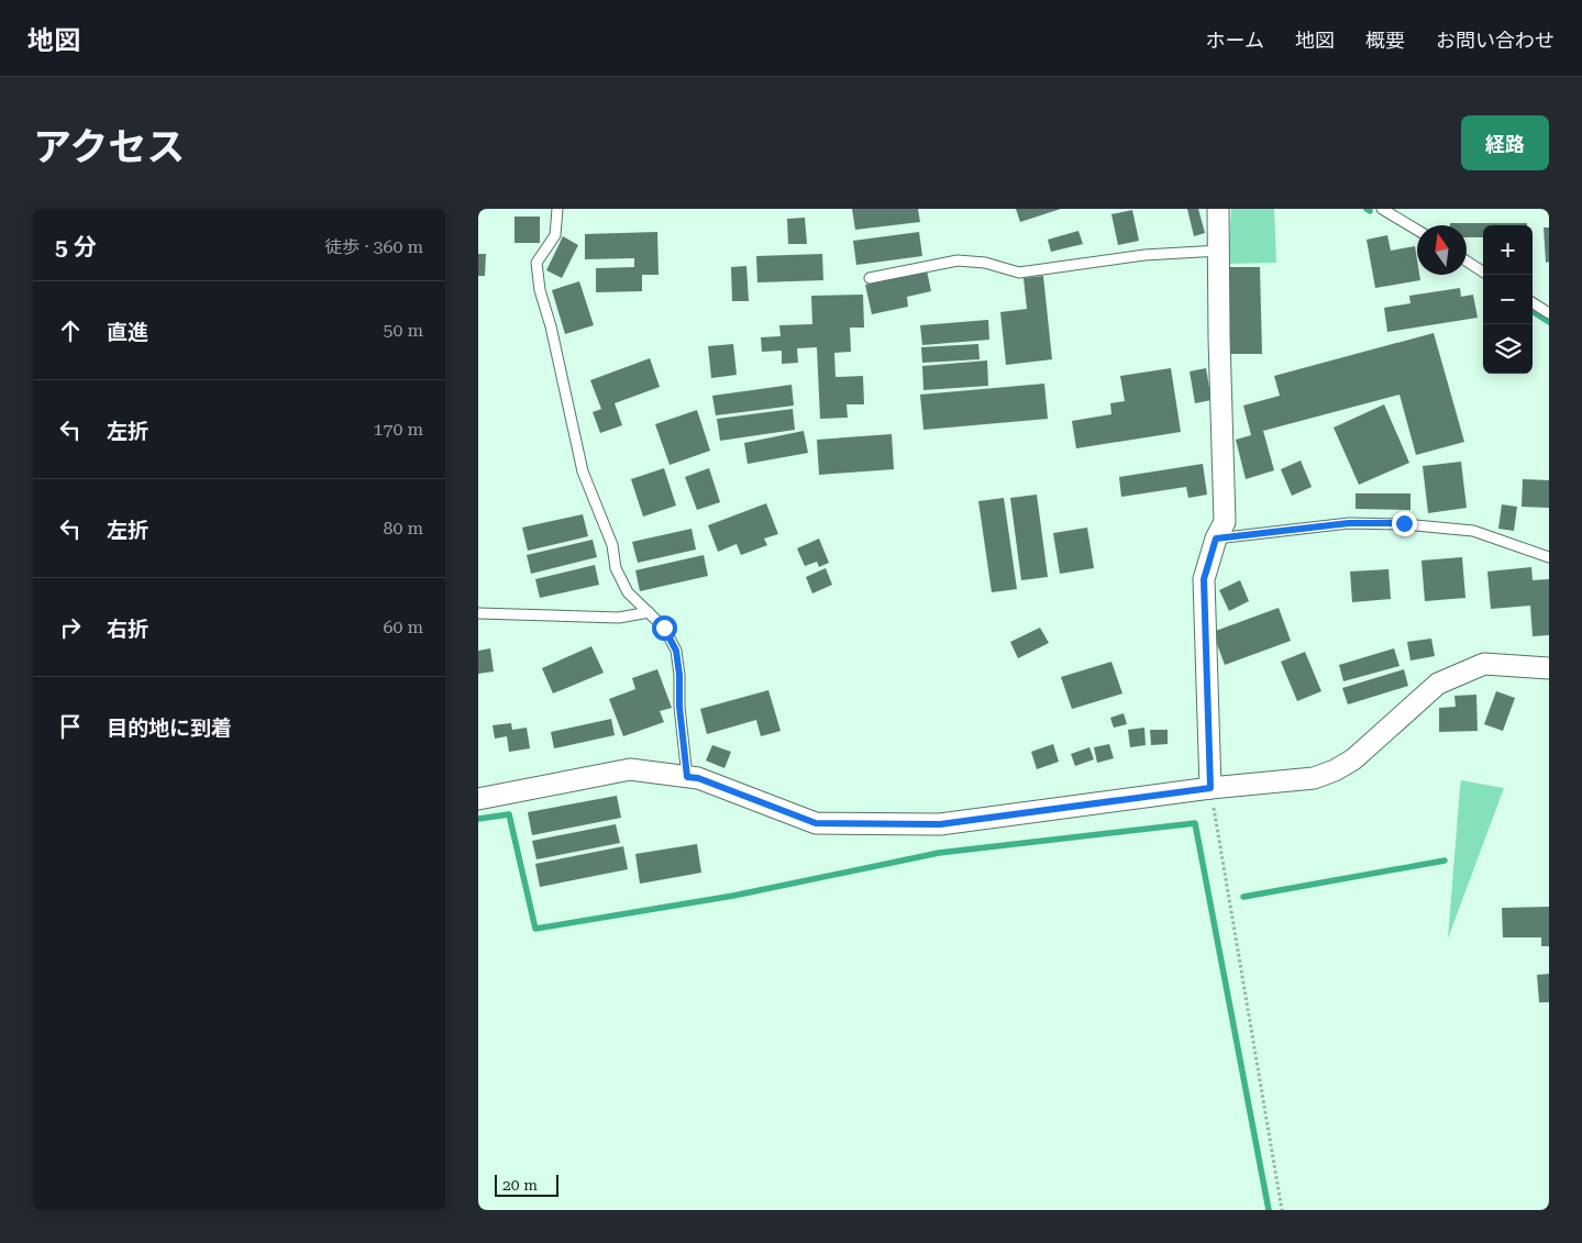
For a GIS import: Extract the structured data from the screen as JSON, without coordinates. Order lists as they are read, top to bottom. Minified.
{"scale_bar":"20 m","north":"top","page":{"header":"地図","nav":["ホーム","地図","概要","お問い合わせ"],"title":"アクセス","buttons":"経路","heading":["5 分","徒歩 · 360 m"],"map_buttons":["+","−"],"list":[["直進","50 m"],["左折","170 m"],["左折","80 m"],["右折","60 m"],"目的地に到着"],"scale":"20 m"}}
